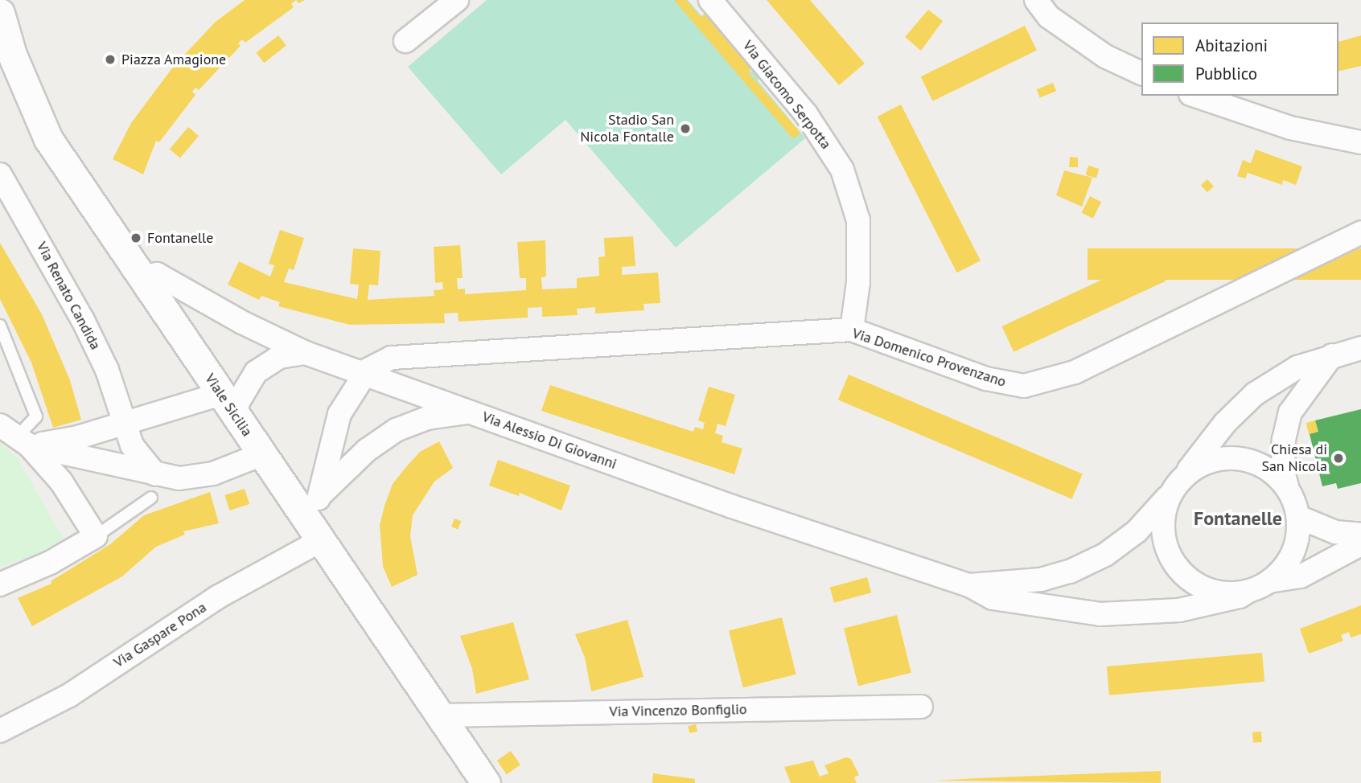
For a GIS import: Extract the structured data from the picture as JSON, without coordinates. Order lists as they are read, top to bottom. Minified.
{"streets":{"street":["Via Giacomo Serpotta","Via Renato Candida","Via Domenico Provenzano","Viale Sicilia","Via Alessio Di Giovanni","Via Gaspare Pona","Via Vincenzo Bonfiglio"]},"crossings":[["Via Giacomo Serpotta","Via Domenico Provenzano"],["Via Domenico Provenzano","Via Alessio Di Giovanni"],["Viale Sicilia","Via Alessio Di Giovanni"],["Viale Sicilia","Via Gaspare Pona"],["Viale Sicilia","Via Vincenzo Bonfiglio"]],"districts":["Fontanelle"],"places":["Piazza Amagione","Stadio San Nicola Fontalle","Fontanelle","Chiesa di San Nicola"],"legend":["Abitazioni","Pubblico"]}
